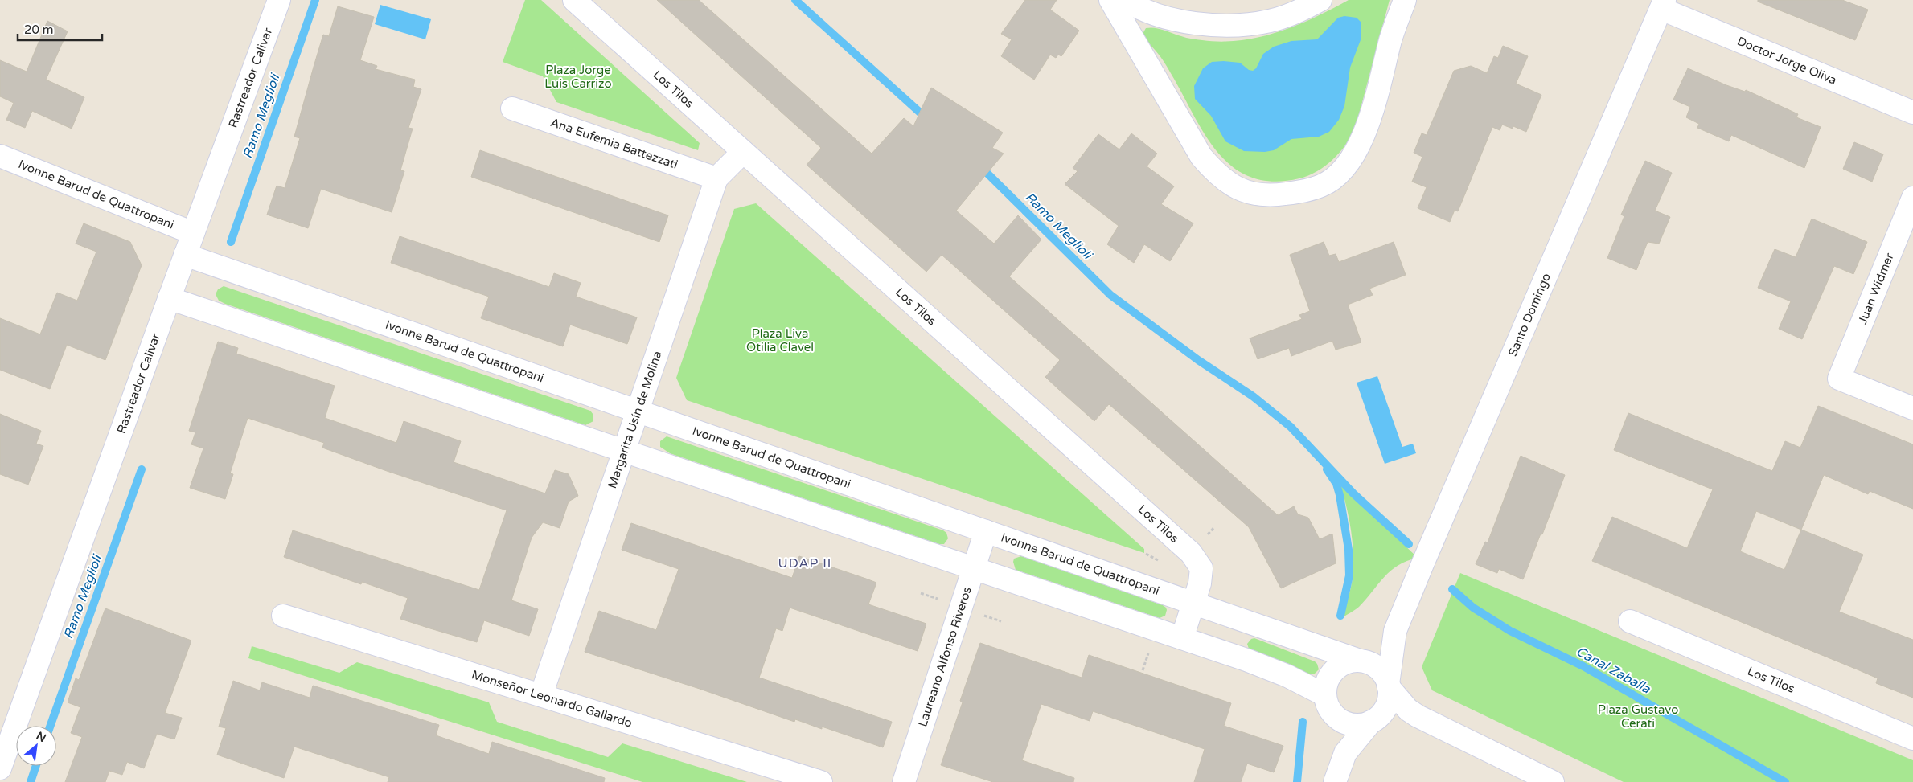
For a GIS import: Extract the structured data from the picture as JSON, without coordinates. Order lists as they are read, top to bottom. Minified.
{"streets":{"street":["Doctor Jorge Oliva","Rastreador Calivar","Los Tilos","Ana Eufemia Battezzati","Ivonne Barud de Quattropani","Juan Widmer","Santo Domingo","Margarita Usín de Molina","Laureano Alfonso Riveros","Monseñor Leonardo Gallardo"]},"crossings":[["Doctor Jorge Oliva","Santo Domingo"],["Rastreador Calivar","Ivonne Barud de Quattropani"],["Los Tilos","Ivonne Barud de Quattropani"],["Los Tilos","Margarita Usín de Molina"],["Ana Eufemia Battezzati","Margarita Usín de Molina"],["Ivonne Barud de Quattropani","Santo Domingo"],["Ivonne Barud de Quattropani","Margarita Usín de Molina"],["Ivonne Barud de Quattropani","Laureano Alfonso Riveros"],["Margarita Usín de Molina","Monseñor Leonardo Gallardo"]],"districts":["UDAP II"],"water":["Ramo Meglioli","Canal Zaballa"],"parks":["Plaza Jorge Luis Carrizo","Plaza Liva Otilia Clavel","Plaza Gustavo Cerati"],"scale_bar":"20 m","north":"top right"}
